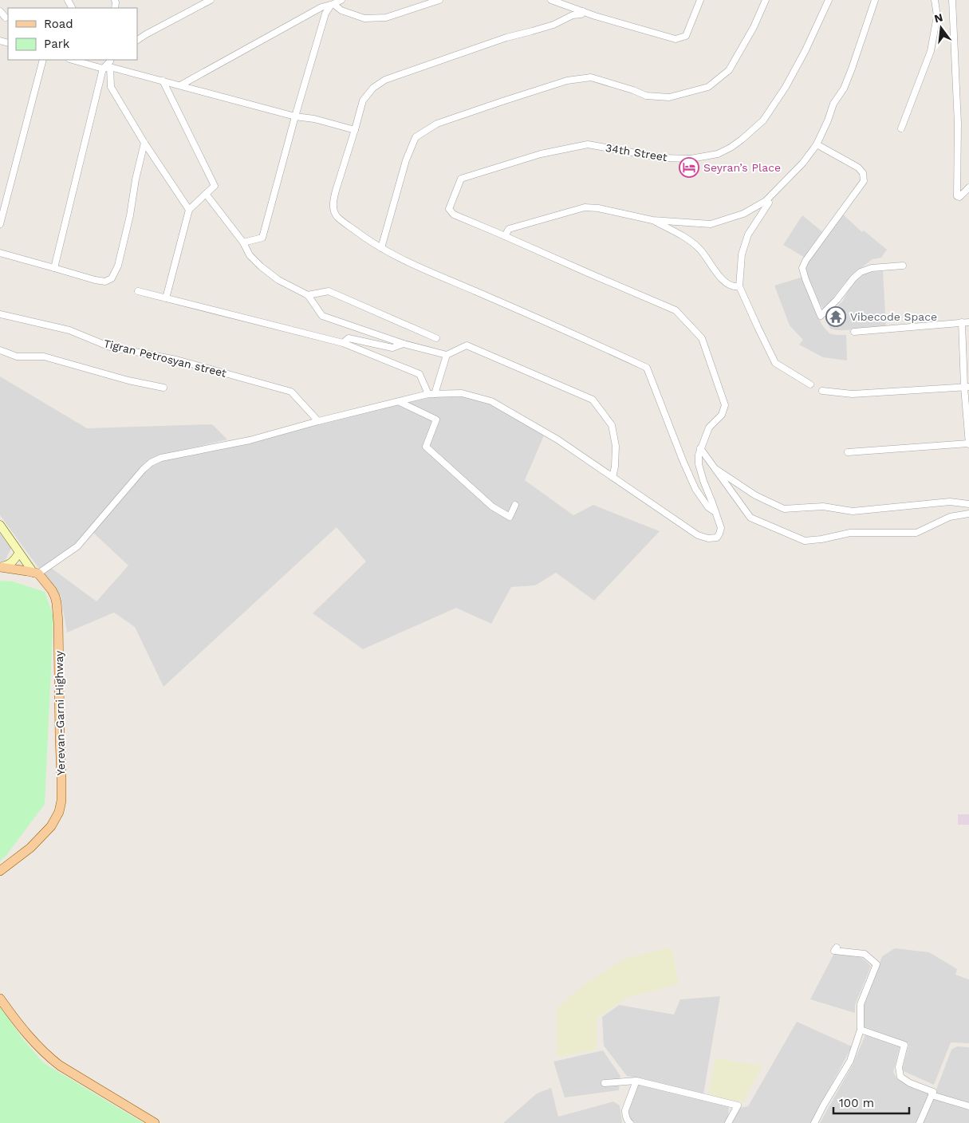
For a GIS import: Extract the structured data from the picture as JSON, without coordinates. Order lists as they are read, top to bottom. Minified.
{"streets":{"main road":["Yerevan-Garni Highway"],"street":["34th Street","Tigran Petrosyan street"]},"places":{"hotel":["Seyran’s Place"],"temple":["Vibecode Space"]},"legend":["Road","Park"],"scale_bar":"100 m","north":"top"}
